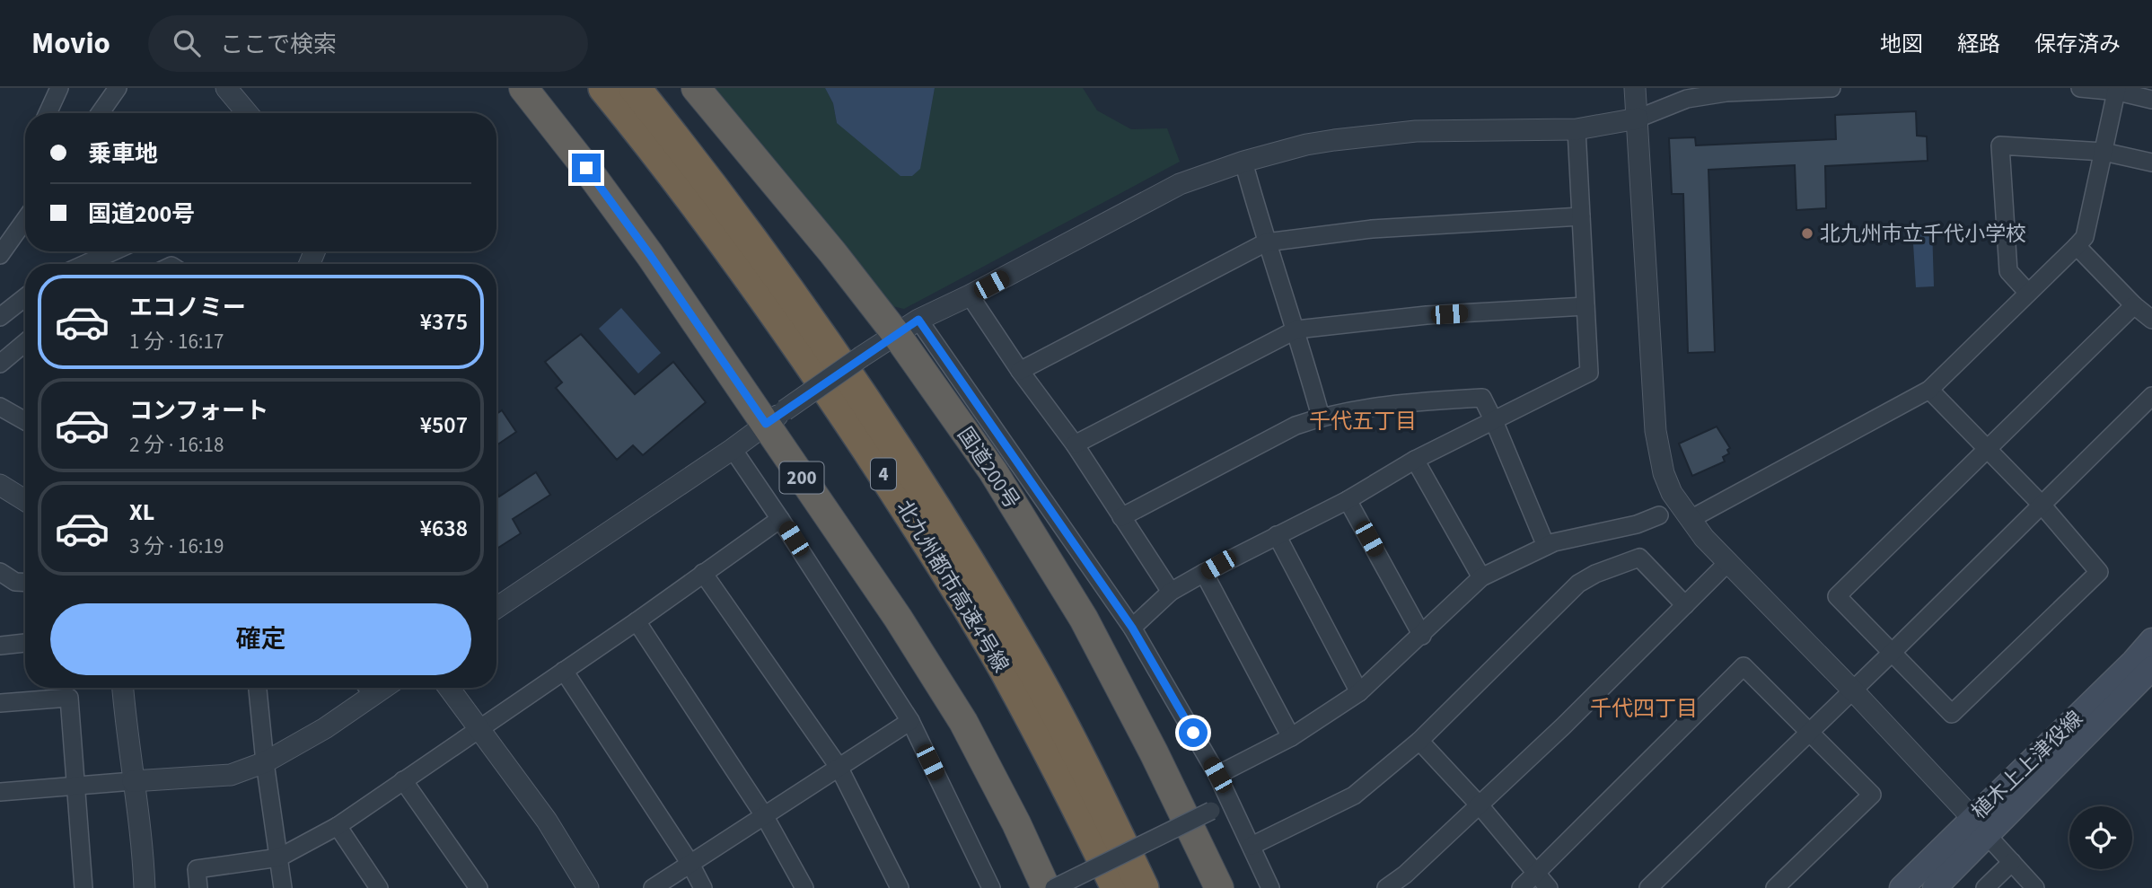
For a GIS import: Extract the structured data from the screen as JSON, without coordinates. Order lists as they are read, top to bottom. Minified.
{"streets":{"highway":["国道200号","4","200","北九州都市高速4号線"],"main road":["植木上上津役線"]},"districts":["千代五丁目","千代四丁目"],"places":["北九州市立千代小学校"],"page":{"header":"Movio","search":"ここで検索","nav":["地図","経路","保存済み"],"banner":["乗車地","国道200号"],"list":[{"name":"エコノミー","note":"1 分 · 16:17","value":"¥375"},{"name":"コンフォート","note":"2 分 · 16:18","value":"¥507"},{"name":"XL","note":"3 分 · 16:19","value":"¥638"}],"buttons":"確定"}}
